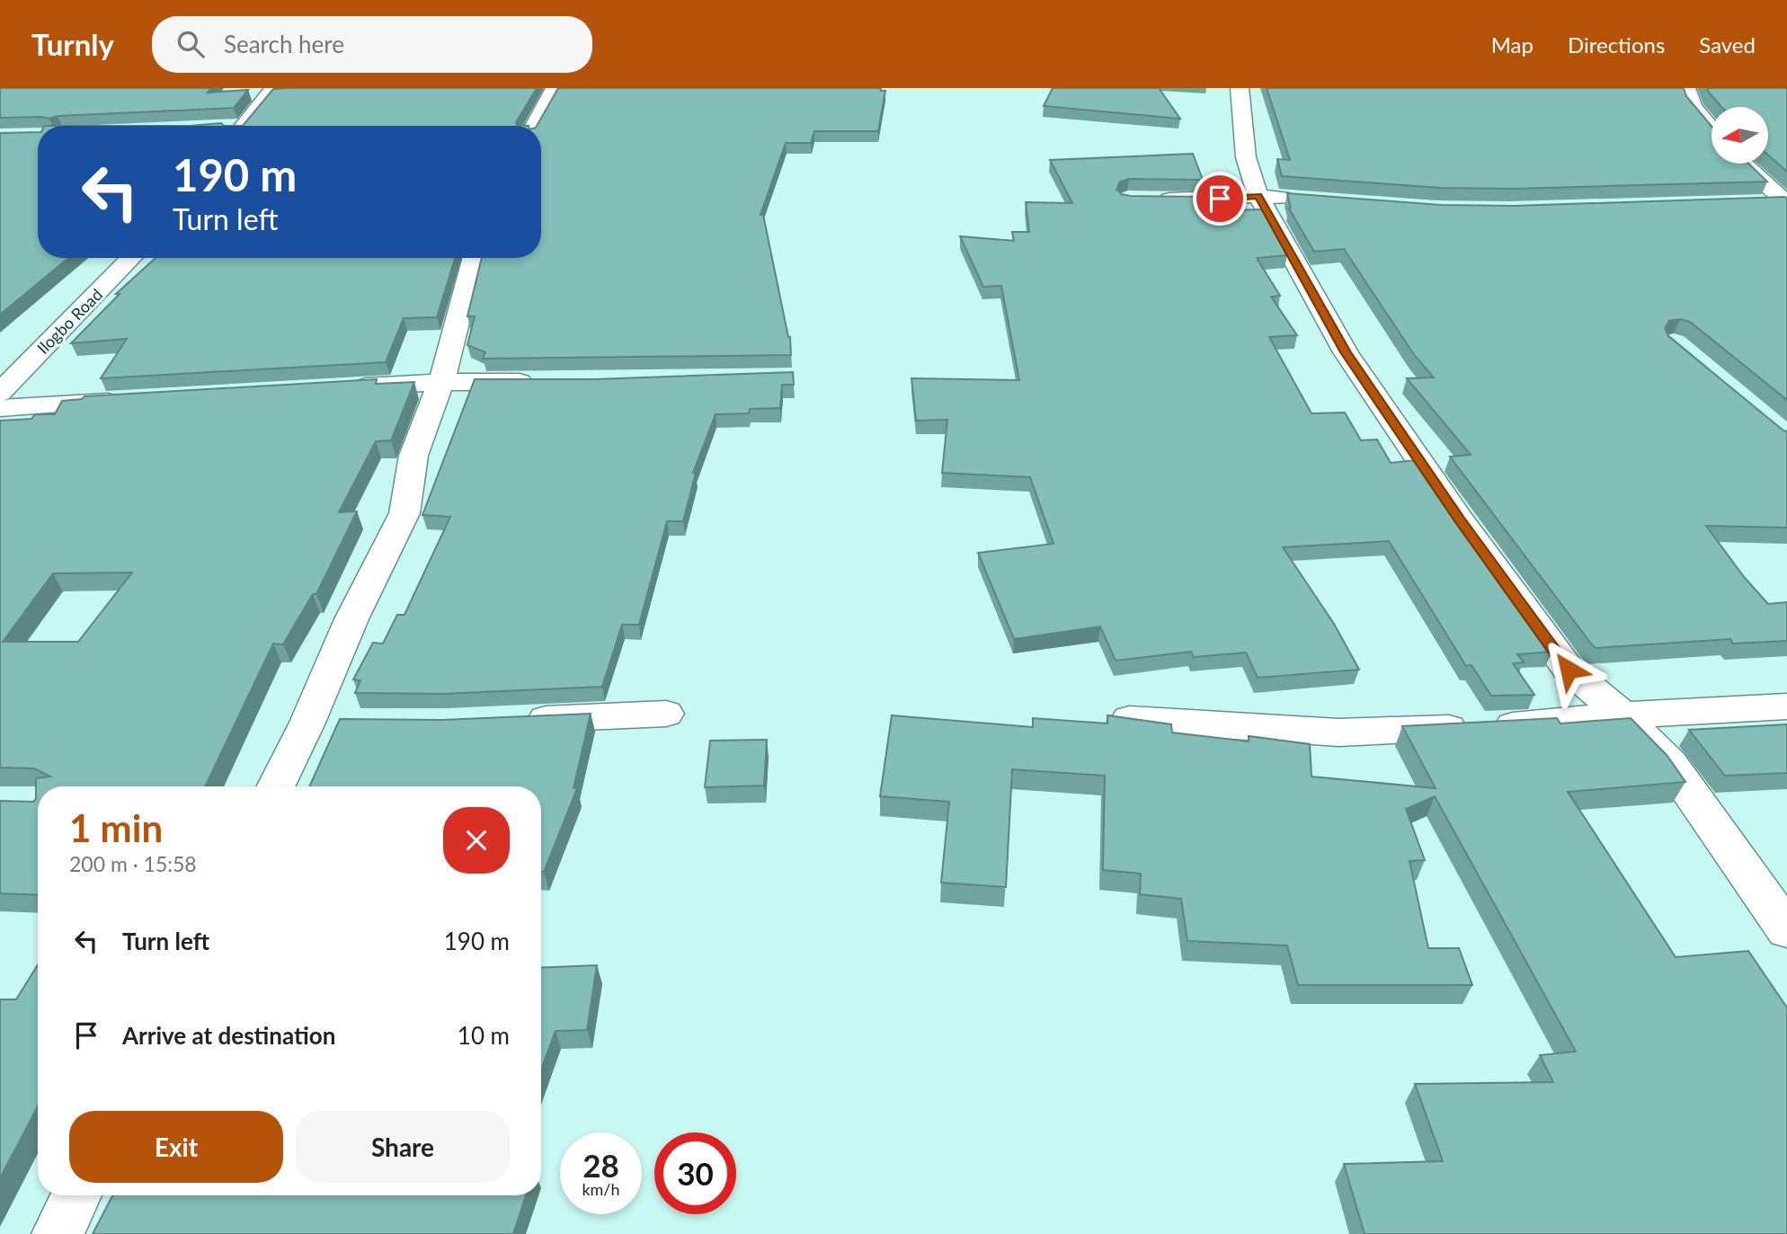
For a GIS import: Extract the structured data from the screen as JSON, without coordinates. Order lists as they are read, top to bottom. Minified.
{"streets":{"street":["Ilogbo Road"]},"north":"left","page":{"header":"Turnly","search":"Search here","nav":["Map","Directions","Saved"],"turn":["190 m","Turn left"],"heading":["1 min","200 m · 15:58"],"list":[{"name":"Turn left","value":"190 m"},{"name":"Arrive at destination","value":"10 m"}],"buttons":["Exit","Share"],"speed":"28 km/h","limit":"30"}}
